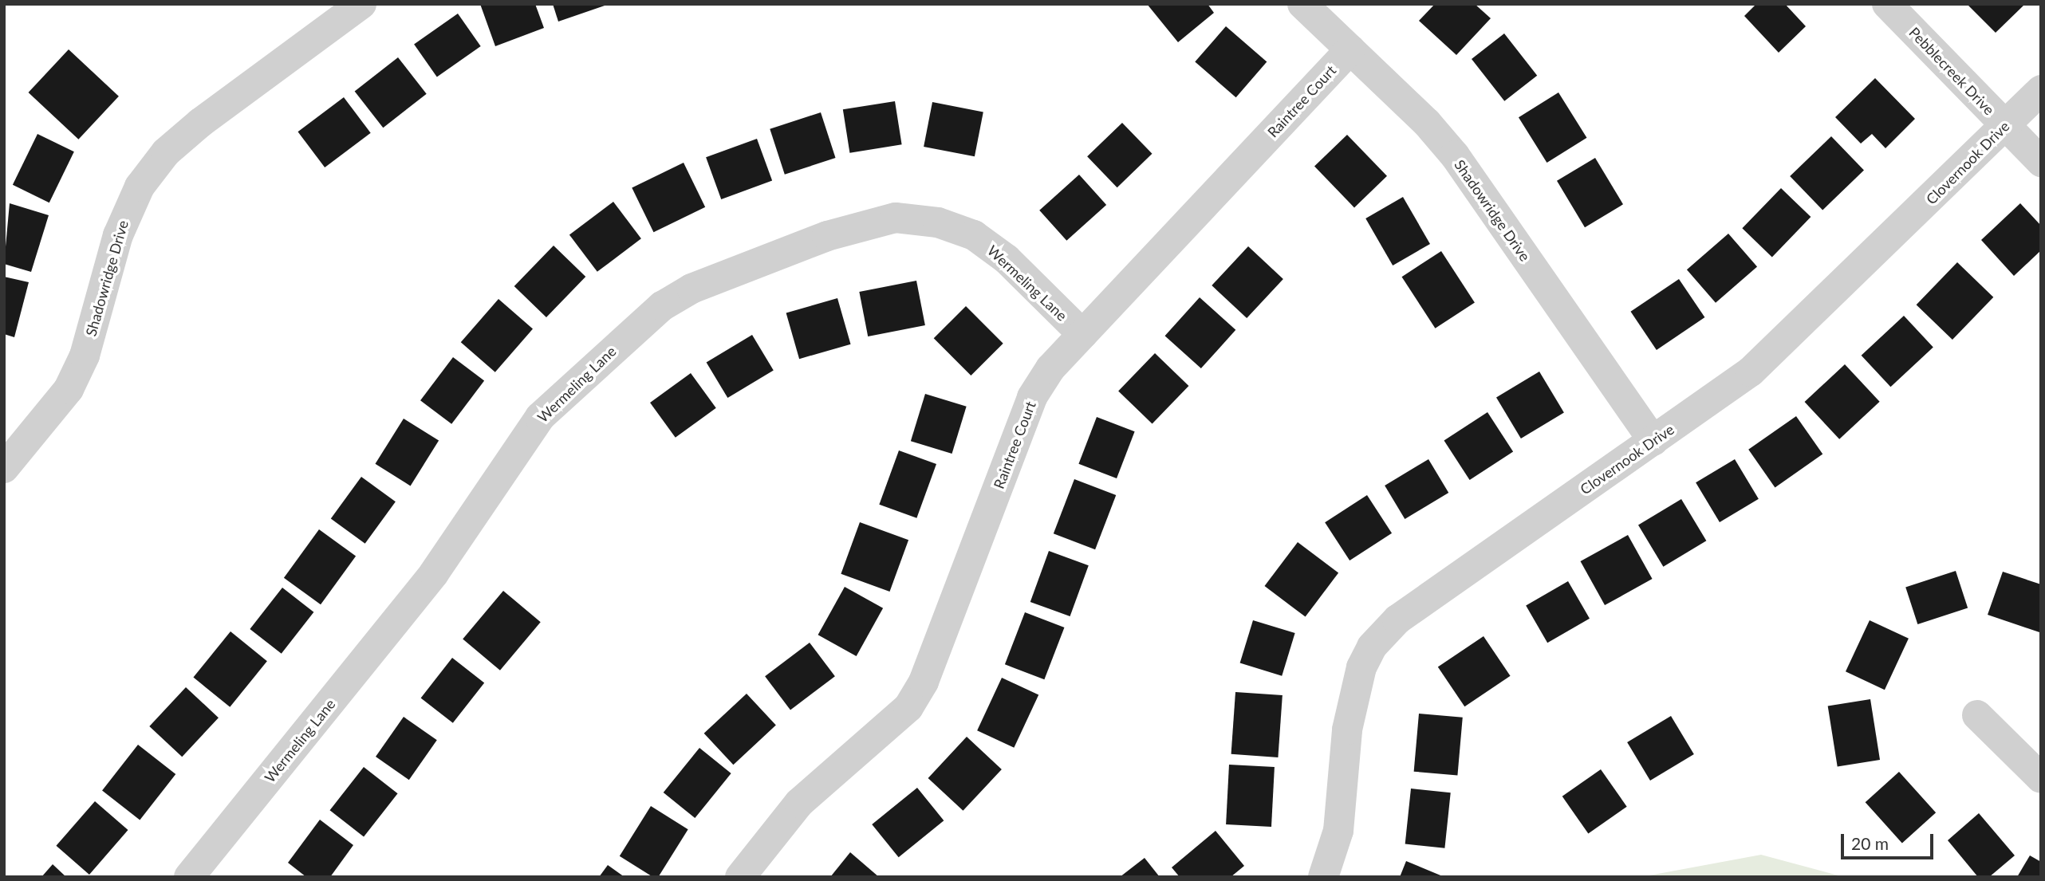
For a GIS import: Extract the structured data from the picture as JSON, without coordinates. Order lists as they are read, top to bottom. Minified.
{"streets":{"street":["Pebblecreek Drive","Raintree Court","Clovernook Drive","Shadowridge Drive","Wermeling Lane"]},"crossings":[["Pebblecreek Drive","Clovernook Drive"],["Raintree Court","Shadowridge Drive"],["Raintree Court","Wermeling Lane"],["Clovernook Drive","Shadowridge Drive"]],"scale_bar":"20 m"}
